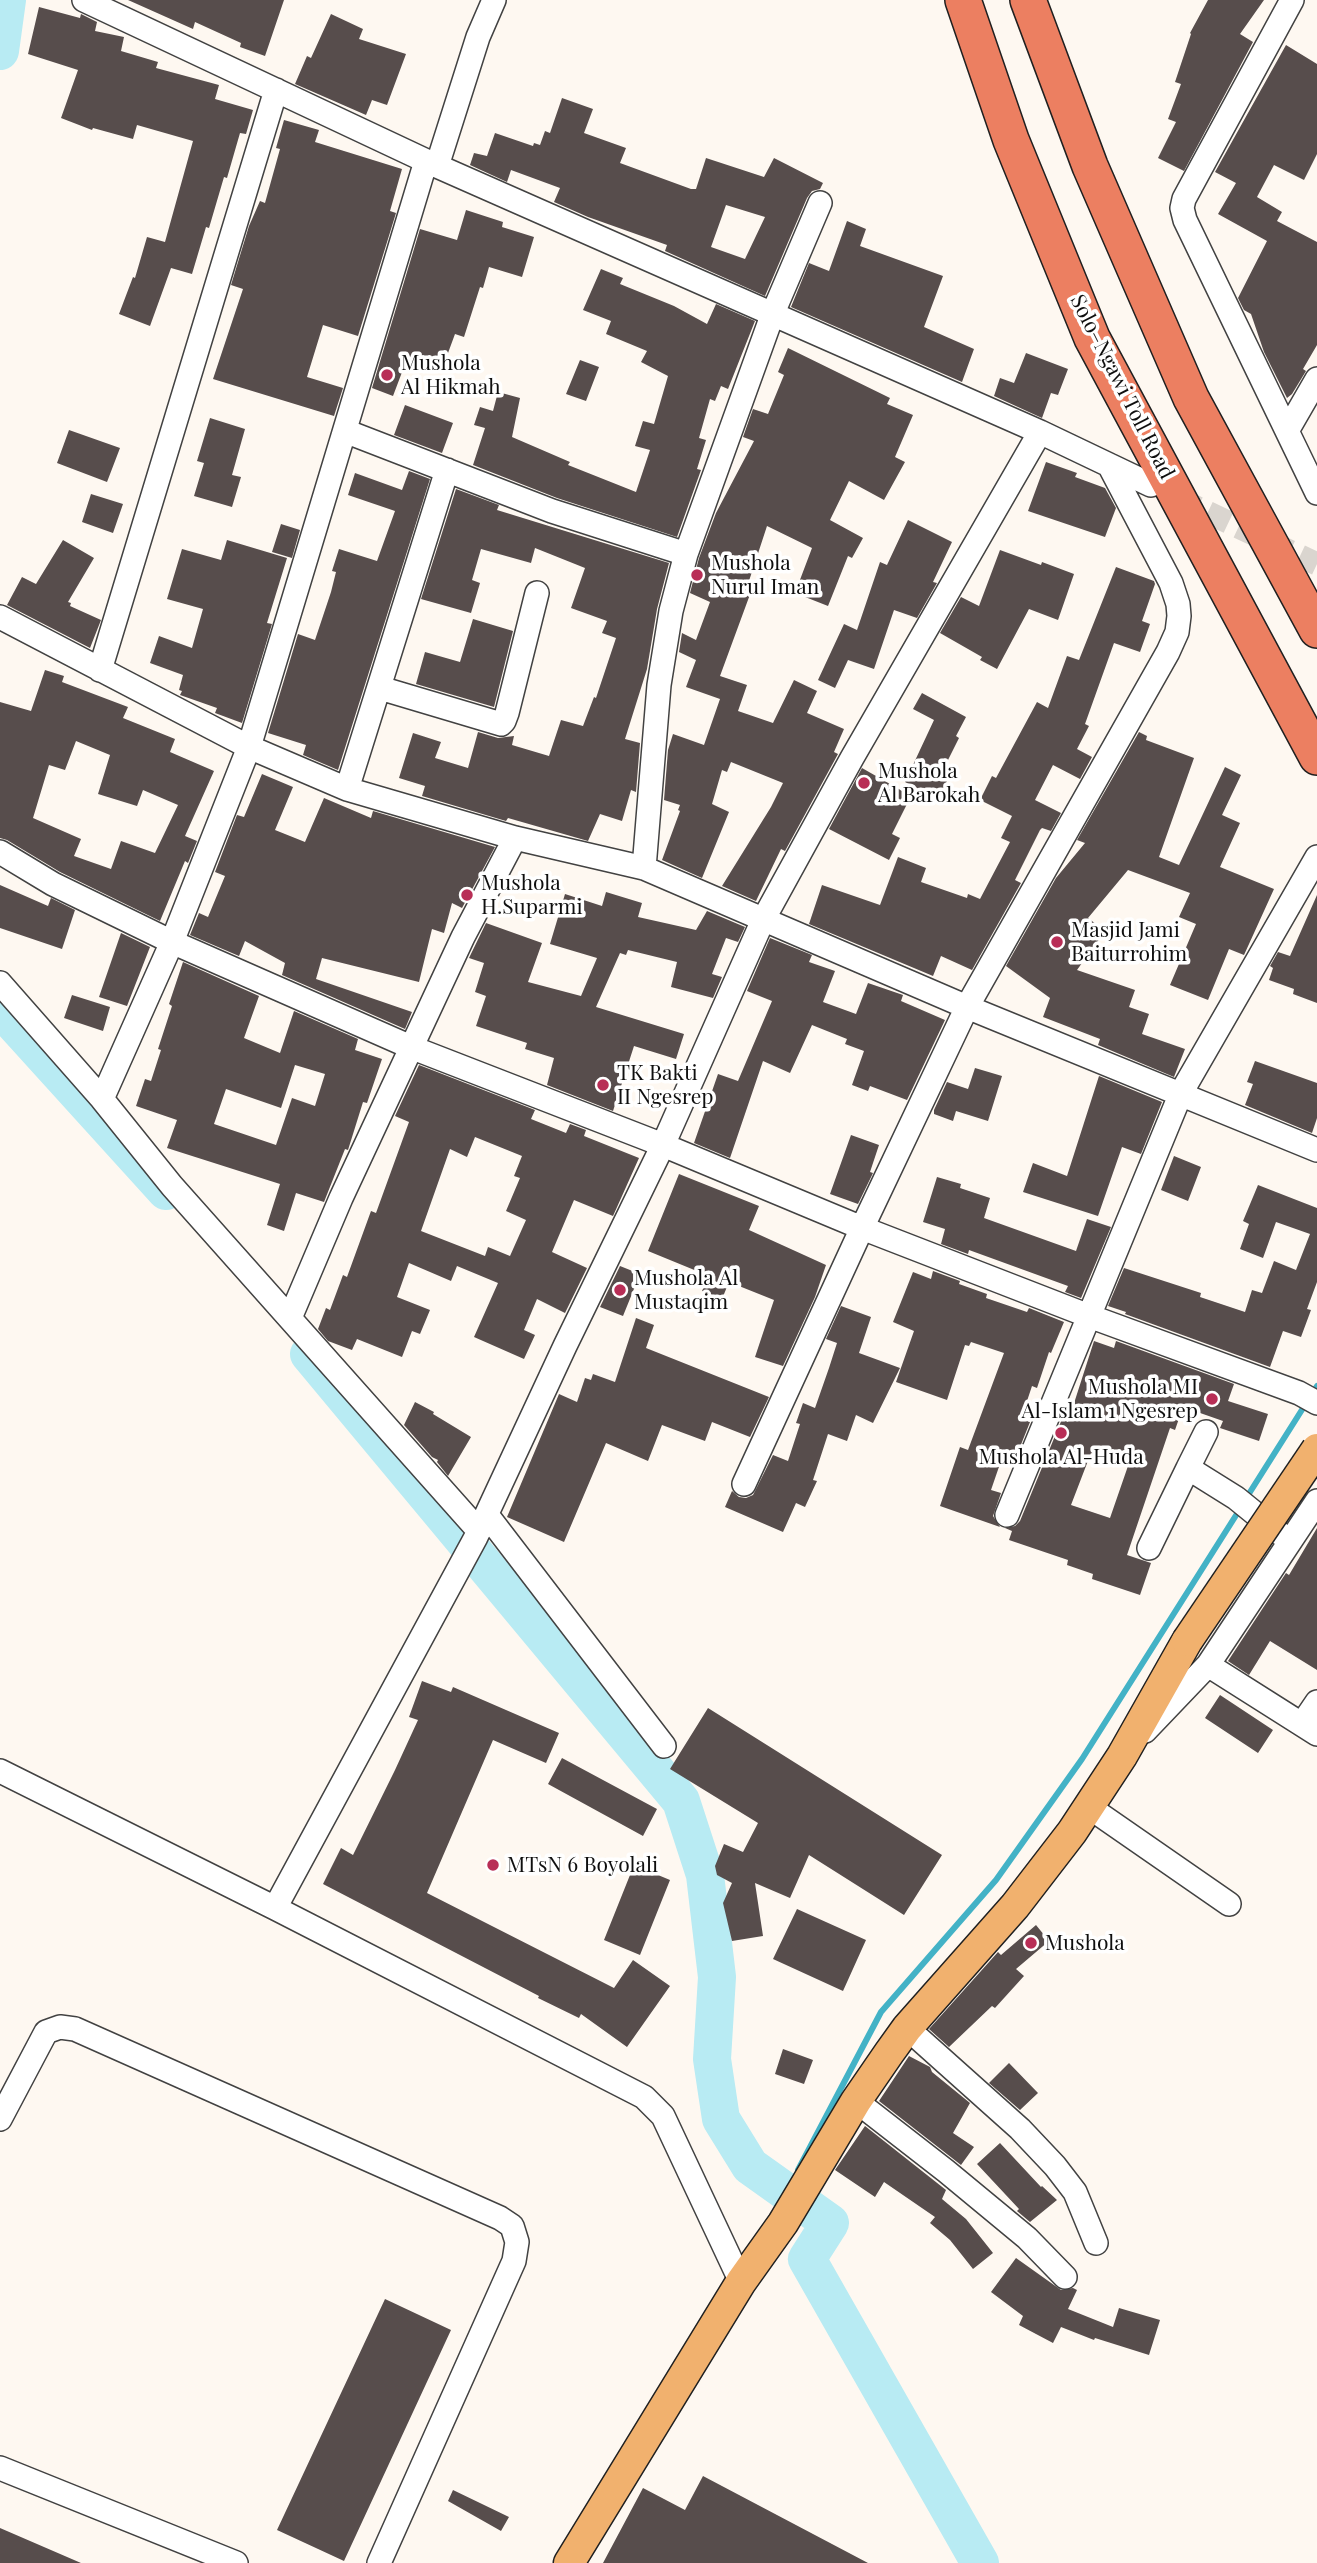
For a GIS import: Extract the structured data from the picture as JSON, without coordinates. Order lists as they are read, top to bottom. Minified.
{"streets":{"highway":["Solo–Ngawi Toll Road"]},"places":["Mushola Al Hikmah","Mushola Nurul Iman","Mushola Al Barokah","Mushola H.Suparmi","Masjid Jami Baiturrohim","TK Bakti II Ngesrep","Mushola Al Mustaqim","Mushola MI Al-Islam 1 Ngesrep","Mushola Al-Huda","MTsN 6 Boyolali","Mushola"]}
